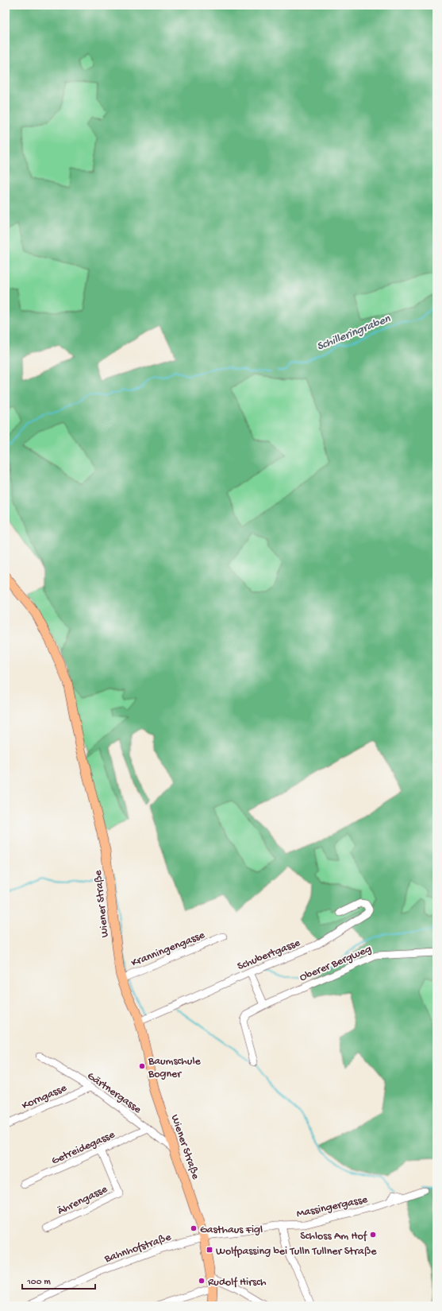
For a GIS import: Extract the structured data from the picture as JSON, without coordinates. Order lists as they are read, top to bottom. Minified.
{"streets":{"main road":["Wiener Straße"],"street":["Kranningengasse","Schubertgasse","Oberer Bergweg","Gärtnergasse","Korngasse","Getreidegasse","Ährengasse","Massingergasse","Bahnhofstraße"]},"crossings":[["Wiener Straße","Kranningengasse"],["Wiener Straße","Schubertgasse"],["Wiener Straße","Gärtnergasse"],["Wiener Straße","Massingergasse"],["Wiener Straße","Bahnhofstraße"],["Gärtnergasse","Korngasse"],["Gärtnergasse","Getreidegasse"],["Getreidegasse","Ährengasse"],["Massingergasse","Bahnhofstraße"]],"water":["Schilleringraben"],"places":{"other":["Baumschule Bogner","Gasthaus Figl","Schloss Am Hof","Rudolf Hirsch"],"transit":["Wolfpassing bei Tulln Tullner Straße"]},"scale_bar":"100 m"}
